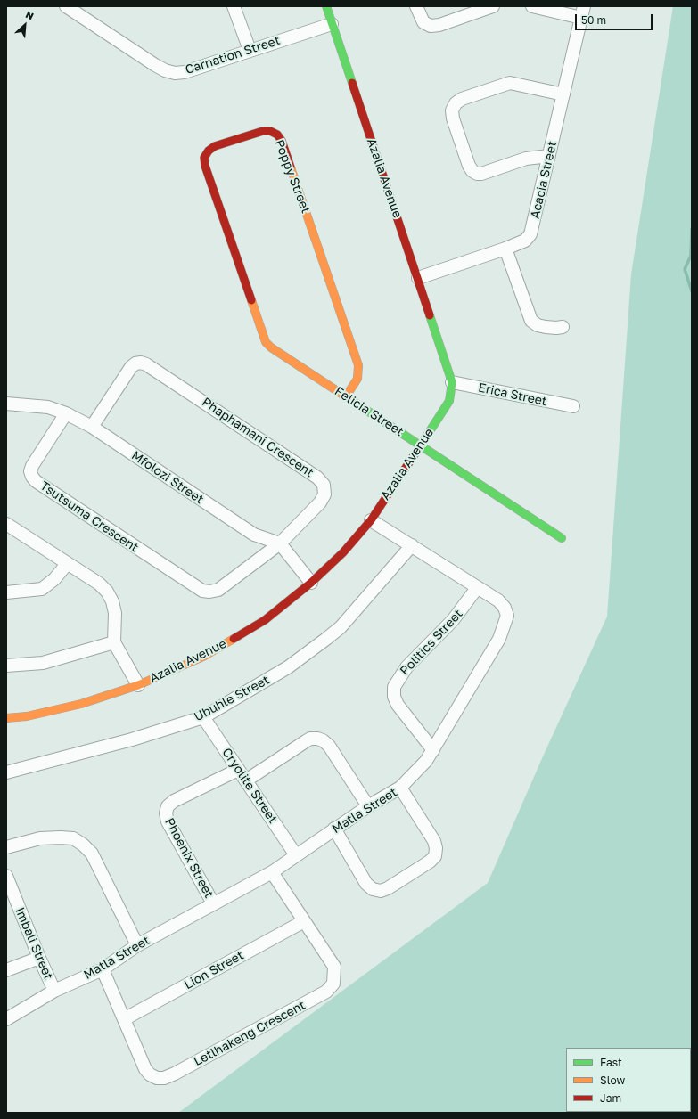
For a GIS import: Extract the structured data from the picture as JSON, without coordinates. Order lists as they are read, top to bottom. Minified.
{"streets":{"street":["Carnation Street","Poppy Street","Azalia Avenue","Acacia Street","Erica Street","Felicia Street","Phaphamani Crescent","Mfolozi Street","Tsutsuma Crescent","Politics Street","Ubuhle Street","Cryolite Street","Matla Street","Phoenix Street","Imbali Street","Lion Street","Letlhakeng Crescent"]},"crossings":[["Carnation Street","Azalia Avenue"],["Poppy Street","Felicia Street"],["Azalia Avenue","Acacia Street"],["Azalia Avenue","Erica Street"],["Azalia Avenue","Felicia Street"],["Azalia Avenue","Matla Street"],["Phaphamani Crescent","Mfolozi Street"],["Phaphamani Crescent","Tsutsuma Crescent"],["Mfolozi Street","Tsutsuma Crescent"],["Politics Street","Matla Street"],["Ubuhle Street","Cryolite Street"],["Ubuhle Street","Matla Street"],["Cryolite Street","Matla Street"],["Cryolite Street","Phoenix Street"],["Matla Street","Phoenix Street"],["Matla Street","Imbali Street"],["Matla Street","Letlhakeng Crescent"],["Lion Street","Letlhakeng Crescent"]],"legend":["Fast","Slow","Jam"],"scale_bar":"50 m","north":"top right"}
